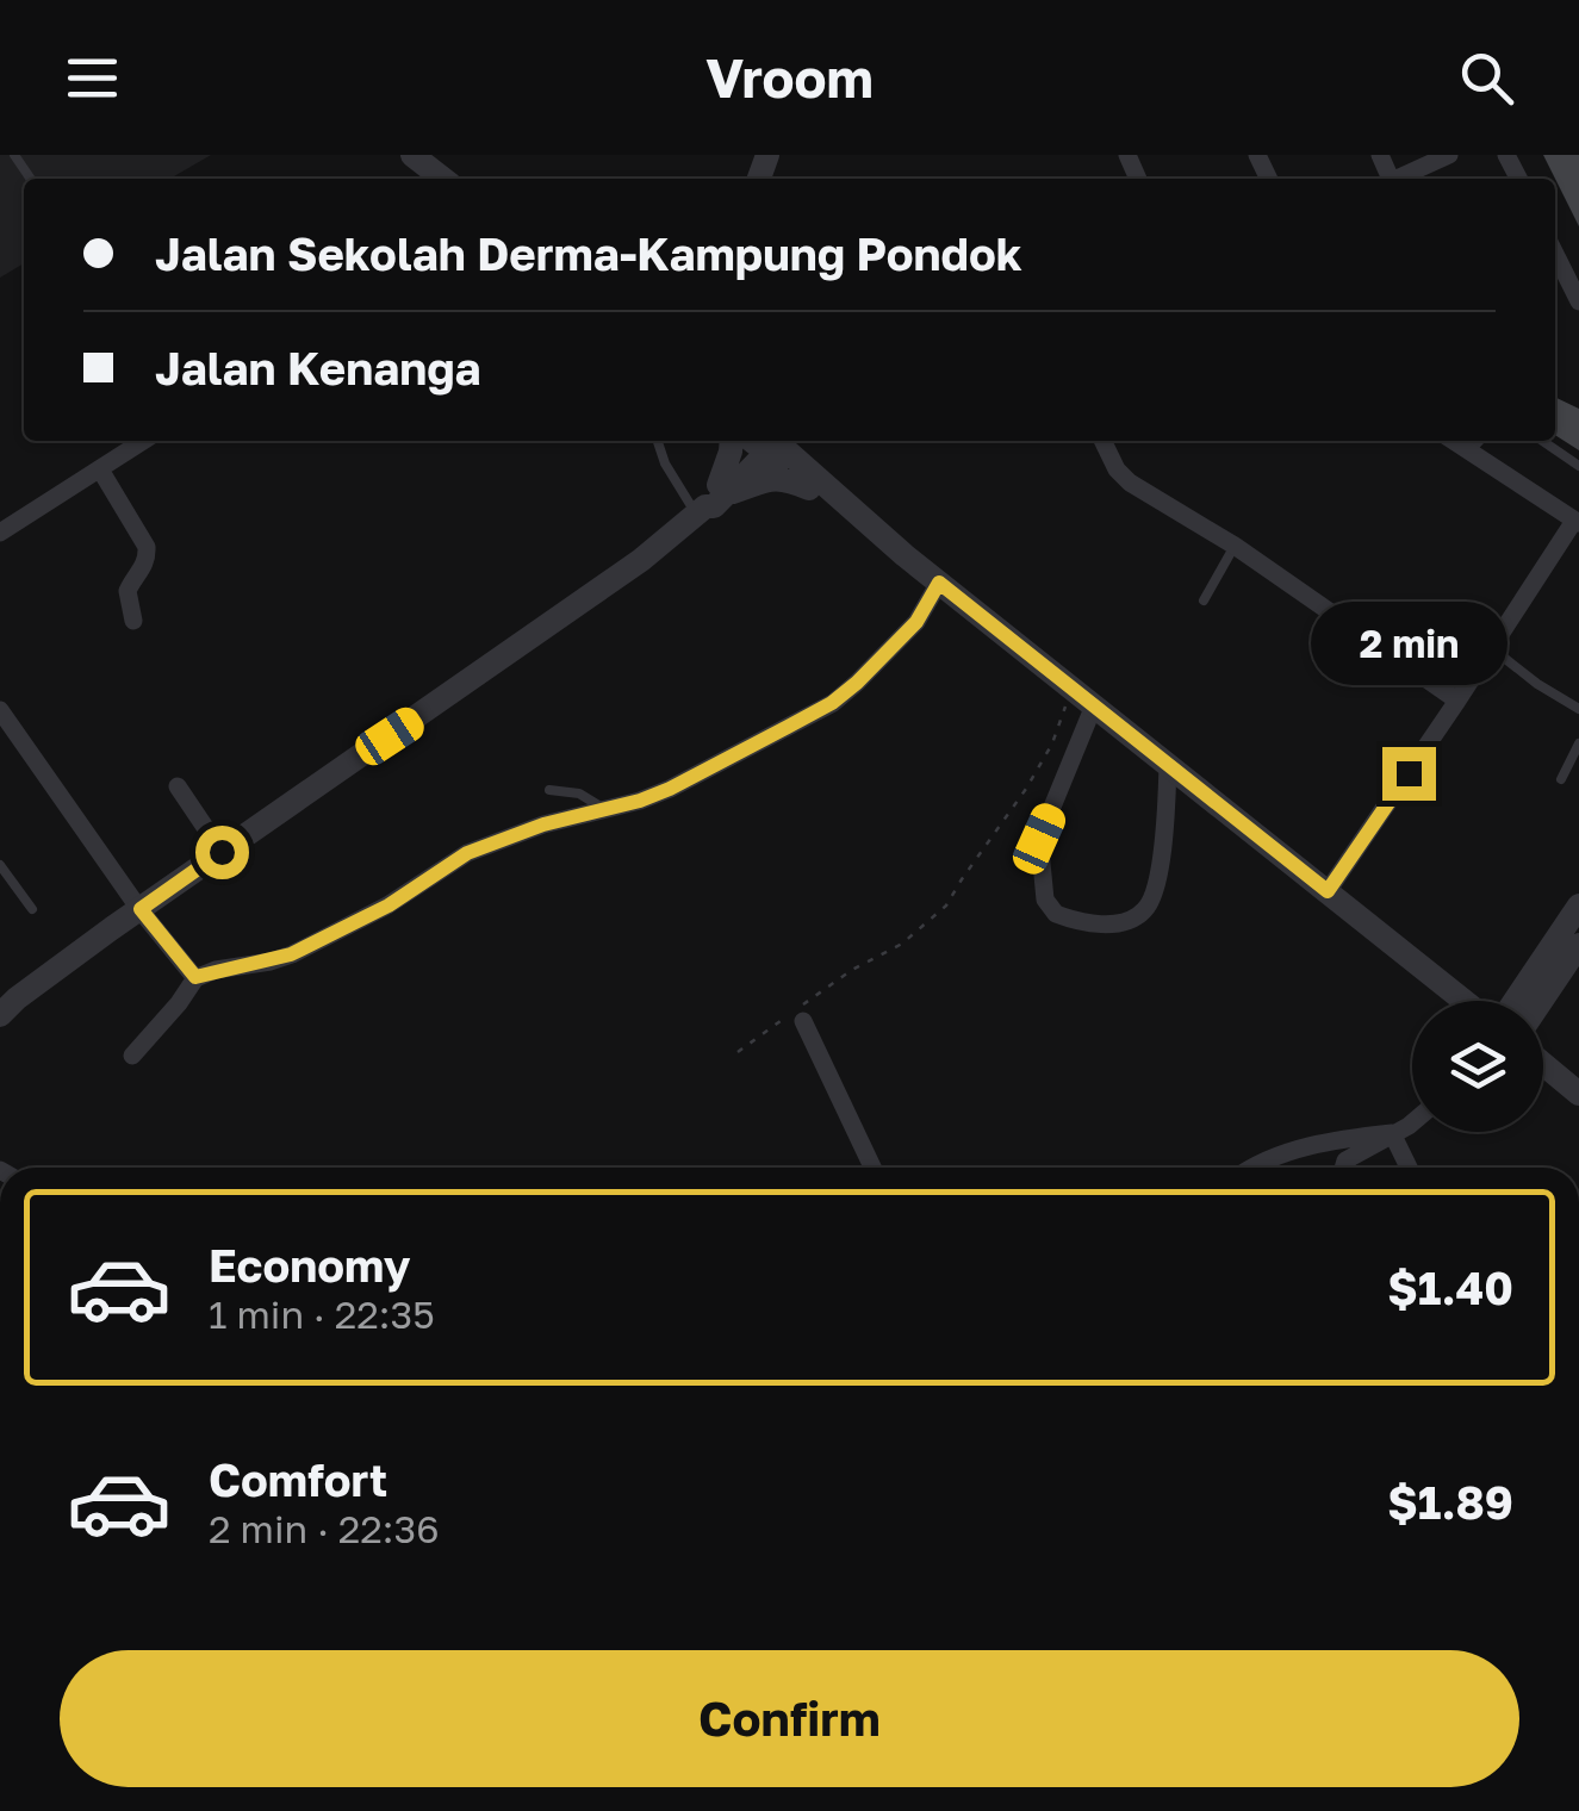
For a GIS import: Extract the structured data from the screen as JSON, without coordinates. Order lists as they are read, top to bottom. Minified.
{"page":{"header":"Vroom","banner":["Jalan Sekolah Derma-Kampung Pondok","Jalan Kenanga"],"bubble":"2 min","list":[{"name":"Economy","note":"1 min · 22:35","value":"$1.40"},{"name":"Comfort","note":"2 min · 22:36","value":"$1.89"}],"buttons":"Confirm"}}
